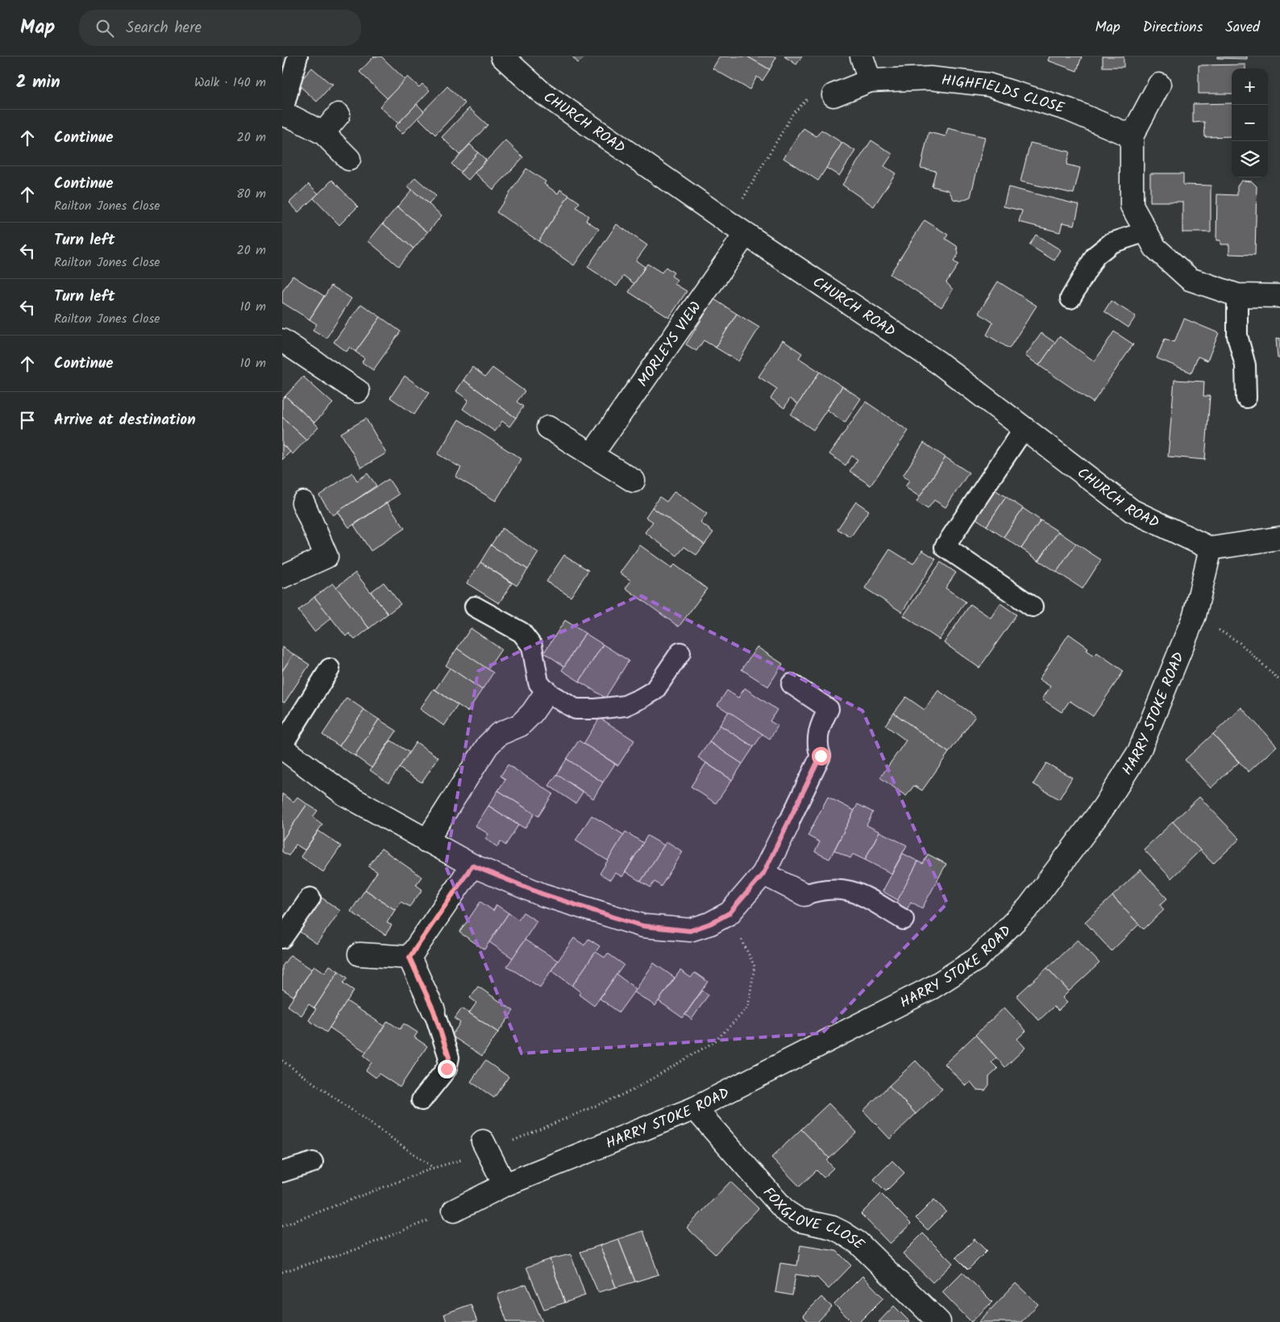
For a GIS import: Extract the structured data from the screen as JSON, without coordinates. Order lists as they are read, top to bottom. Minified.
{"streets":{"street":["HIGHFIELDS CLOSE","CHURCH ROAD","MORLEYS VIEW","HARRY STOKE ROAD","FOXGLOVE CLOSE"]},"crossings":[["CHURCH ROAD","MORLEYS VIEW"],["CHURCH ROAD","HARRY STOKE ROAD"],["HARRY STOKE ROAD","FOXGLOVE CLOSE"]],"page":{"header":"Map","search":"Search here","nav":["Map","Directions","Saved"],"heading":["2 min","Walk · 140 m"],"map_buttons":["+","−"],"list":[["Continue","20 m"],["Continue","Railton Jones Close","80 m"],["Turn left","Railton Jones Close","20 m"],["Turn left","Railton Jones Close","10 m"],["Continue","10 m"],"Arrive at destination"]}}
